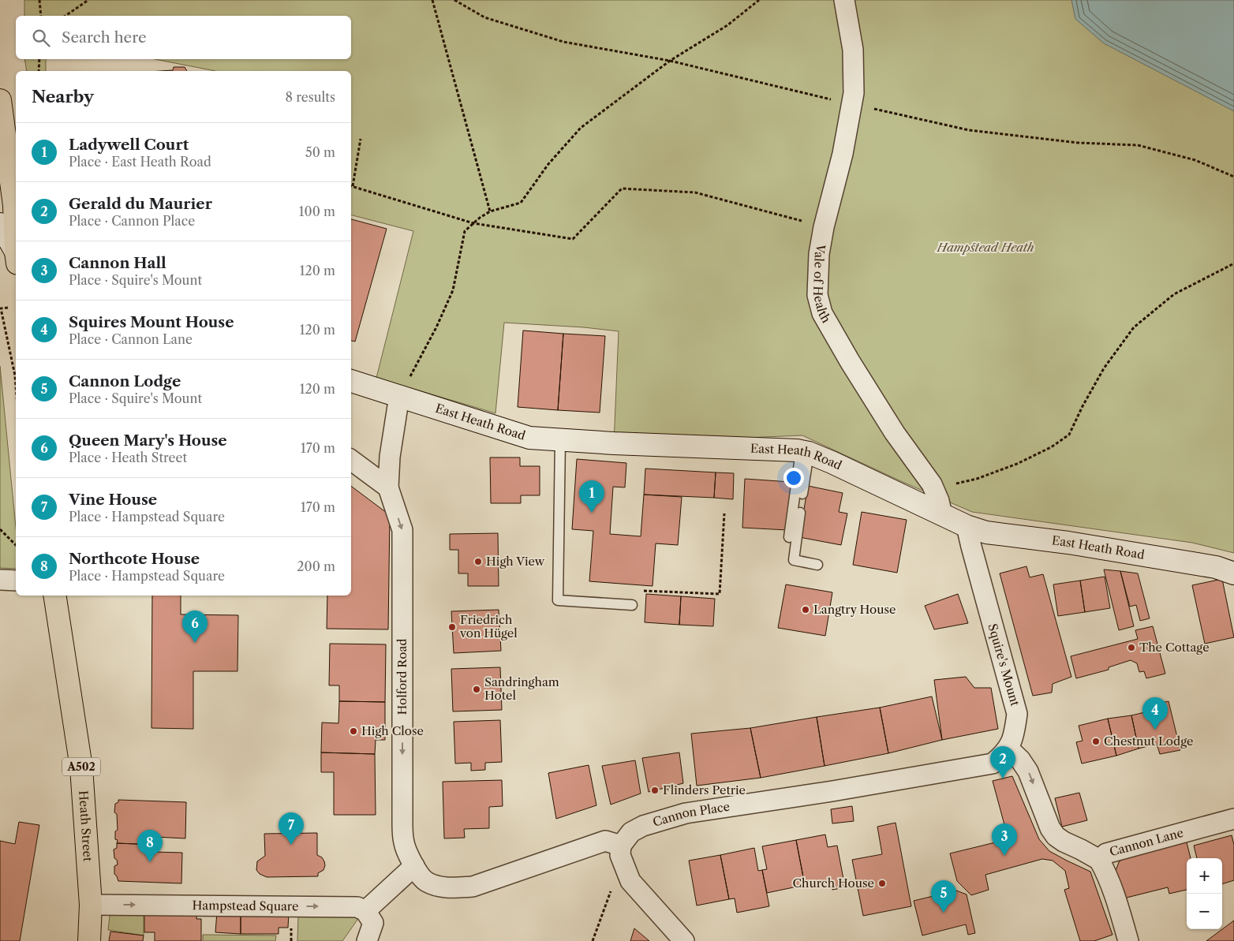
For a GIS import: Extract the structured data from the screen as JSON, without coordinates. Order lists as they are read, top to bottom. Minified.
{"streets":{"main road":["A502","Heath Street"],"street":["Vale of Health","East Heath Road","Squire's Mount","Holford Road","Cannon Place","Cannon Lane","Hampstead Square"]},"crossings":[["Vale of Health","East Heath Road"],["East Heath Road","Squire's Mount"],["East Heath Road","Holford Road"],["Squire's Mount","Cannon Place"],["Heath Street","Hampstead Square"]],"one_way":["Holford Road","Hampstead Square"],"parks":["Hampstead Heath"],"places":["High View","Langtry House","Friedrich von Hügel","The Cottage","Sandringham Hotel","High Close","Chestnut Lodge","Flinders Petrie","Church House"],"page":{"search":"Search here","heading":["Nearby","8 results"],"list":[{"mark":"1","name":"Ladywell Court","note":"Place · East Heath Road","value":"50 m"},{"mark":"2","name":"Gerald du Maurier","note":"Place · Cannon Place","value":"100 m"},{"mark":"3","name":"Cannon Hall","note":"Place · Squire's Mount","value":"120 m"},{"mark":"4","name":"Squires Mount House","note":"Place · Cannon Lane","value":"120 m"},{"mark":"5","name":"Cannon Lodge","note":"Place · Squire's Mount","value":"120 m"},{"mark":"6","name":"Queen Mary's House","note":"Place · Heath Street","value":"170 m"},{"mark":"7","name":"Vine House","note":"Place · Hampstead Square","value":"170 m"},{"mark":"8","name":"Northcote House","note":"Place · Hampstead Square","value":"200 m"}],"pins":["1","6","4","2","7","3","8","5"],"map_buttons":["+","−"]}}
